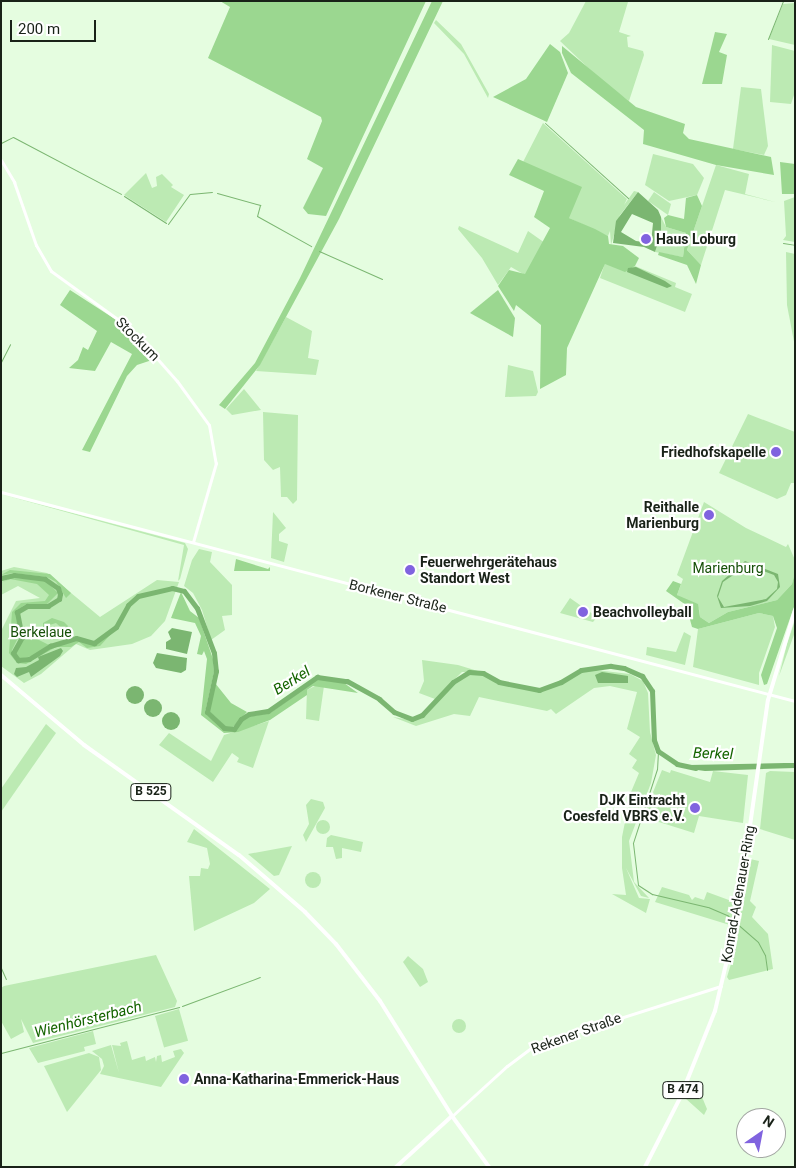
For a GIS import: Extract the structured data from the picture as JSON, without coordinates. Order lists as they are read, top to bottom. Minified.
{"streets":{"main road":["B 525","Konrad-Adenauer-Ring","B 474"],"street":["Stockum","Borkener Straße","Rekener Straße"]},"crossings":[["Stockum","Borkener Straße"],["Borkener Straße","Konrad-Adenauer-Ring"],["B 525","Rekener Straße"],["Konrad-Adenauer-Ring","Rekener Straße"]],"water":["Berkel","Wienhörsterbach"],"parks":["Marienburg","Berkelaue"],"places":["Haus Loburg","Friedhofskapelle","Reithalle Marienburg","Feuerwehrgerätehaus Standort West","Beachvolleyball","DJK Eintracht Coesfeld VBRS e.V.","Anna-Katharina-Emmerick-Haus"],"scale_bar":"200 m","north":"top right"}
